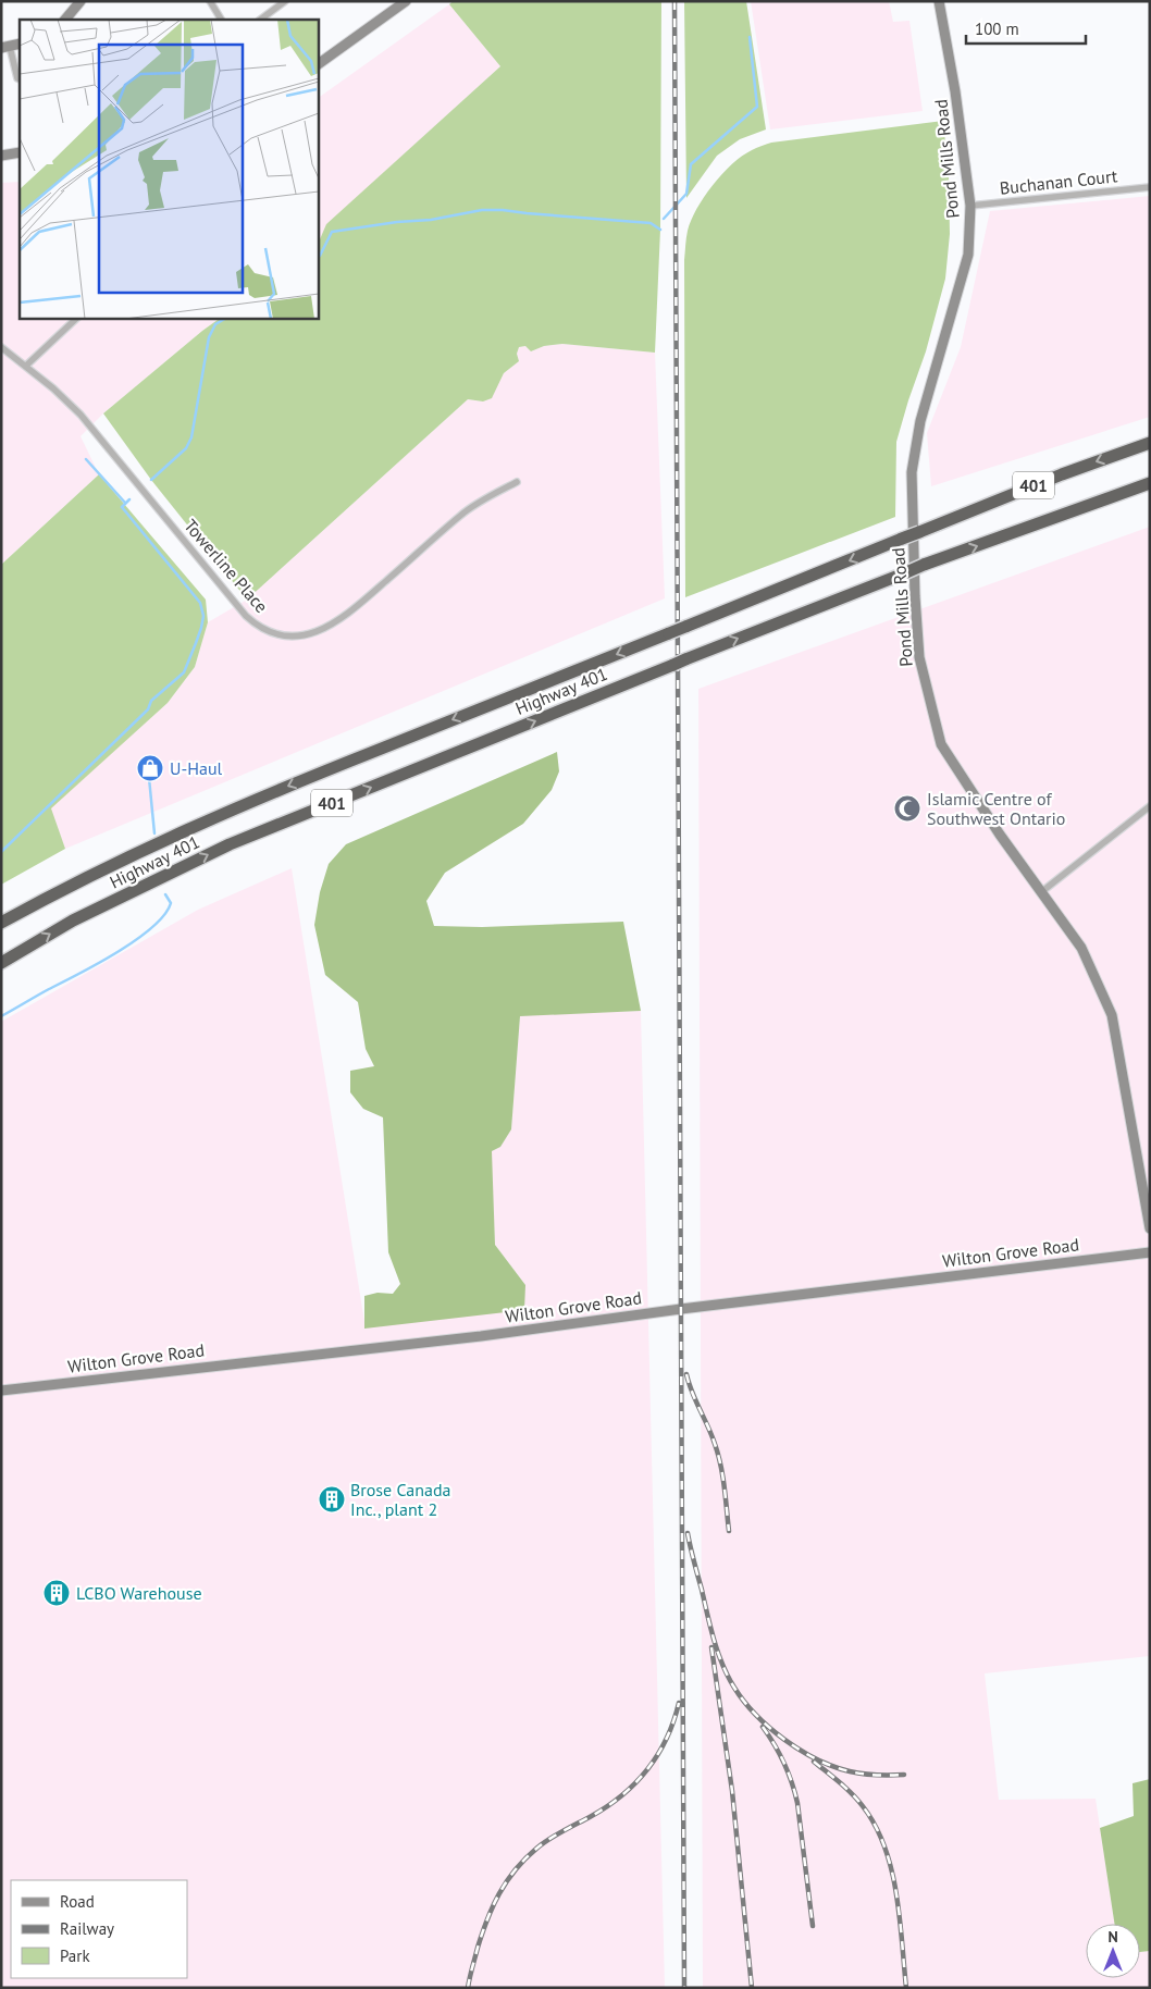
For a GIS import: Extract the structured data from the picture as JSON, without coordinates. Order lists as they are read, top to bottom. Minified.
{"streets":{"highway":["401","Highway 401"],"main road":["Pond Mills Road","Wilton Grove Road"],"street":["Buchanan Court","Towerline Place"]},"crossings":[["Pond Mills Road","Buchanan Court"]],"places":{"shop":["U-Haul"],"mosque":["Islamic Centre of Southwest Ontario"],"building":["Brose Canada Inc., plant 2","LCBO Warehouse"]},"legend":["Road","Railway","Park"],"scale_bar":"100 m","north":"top"}
